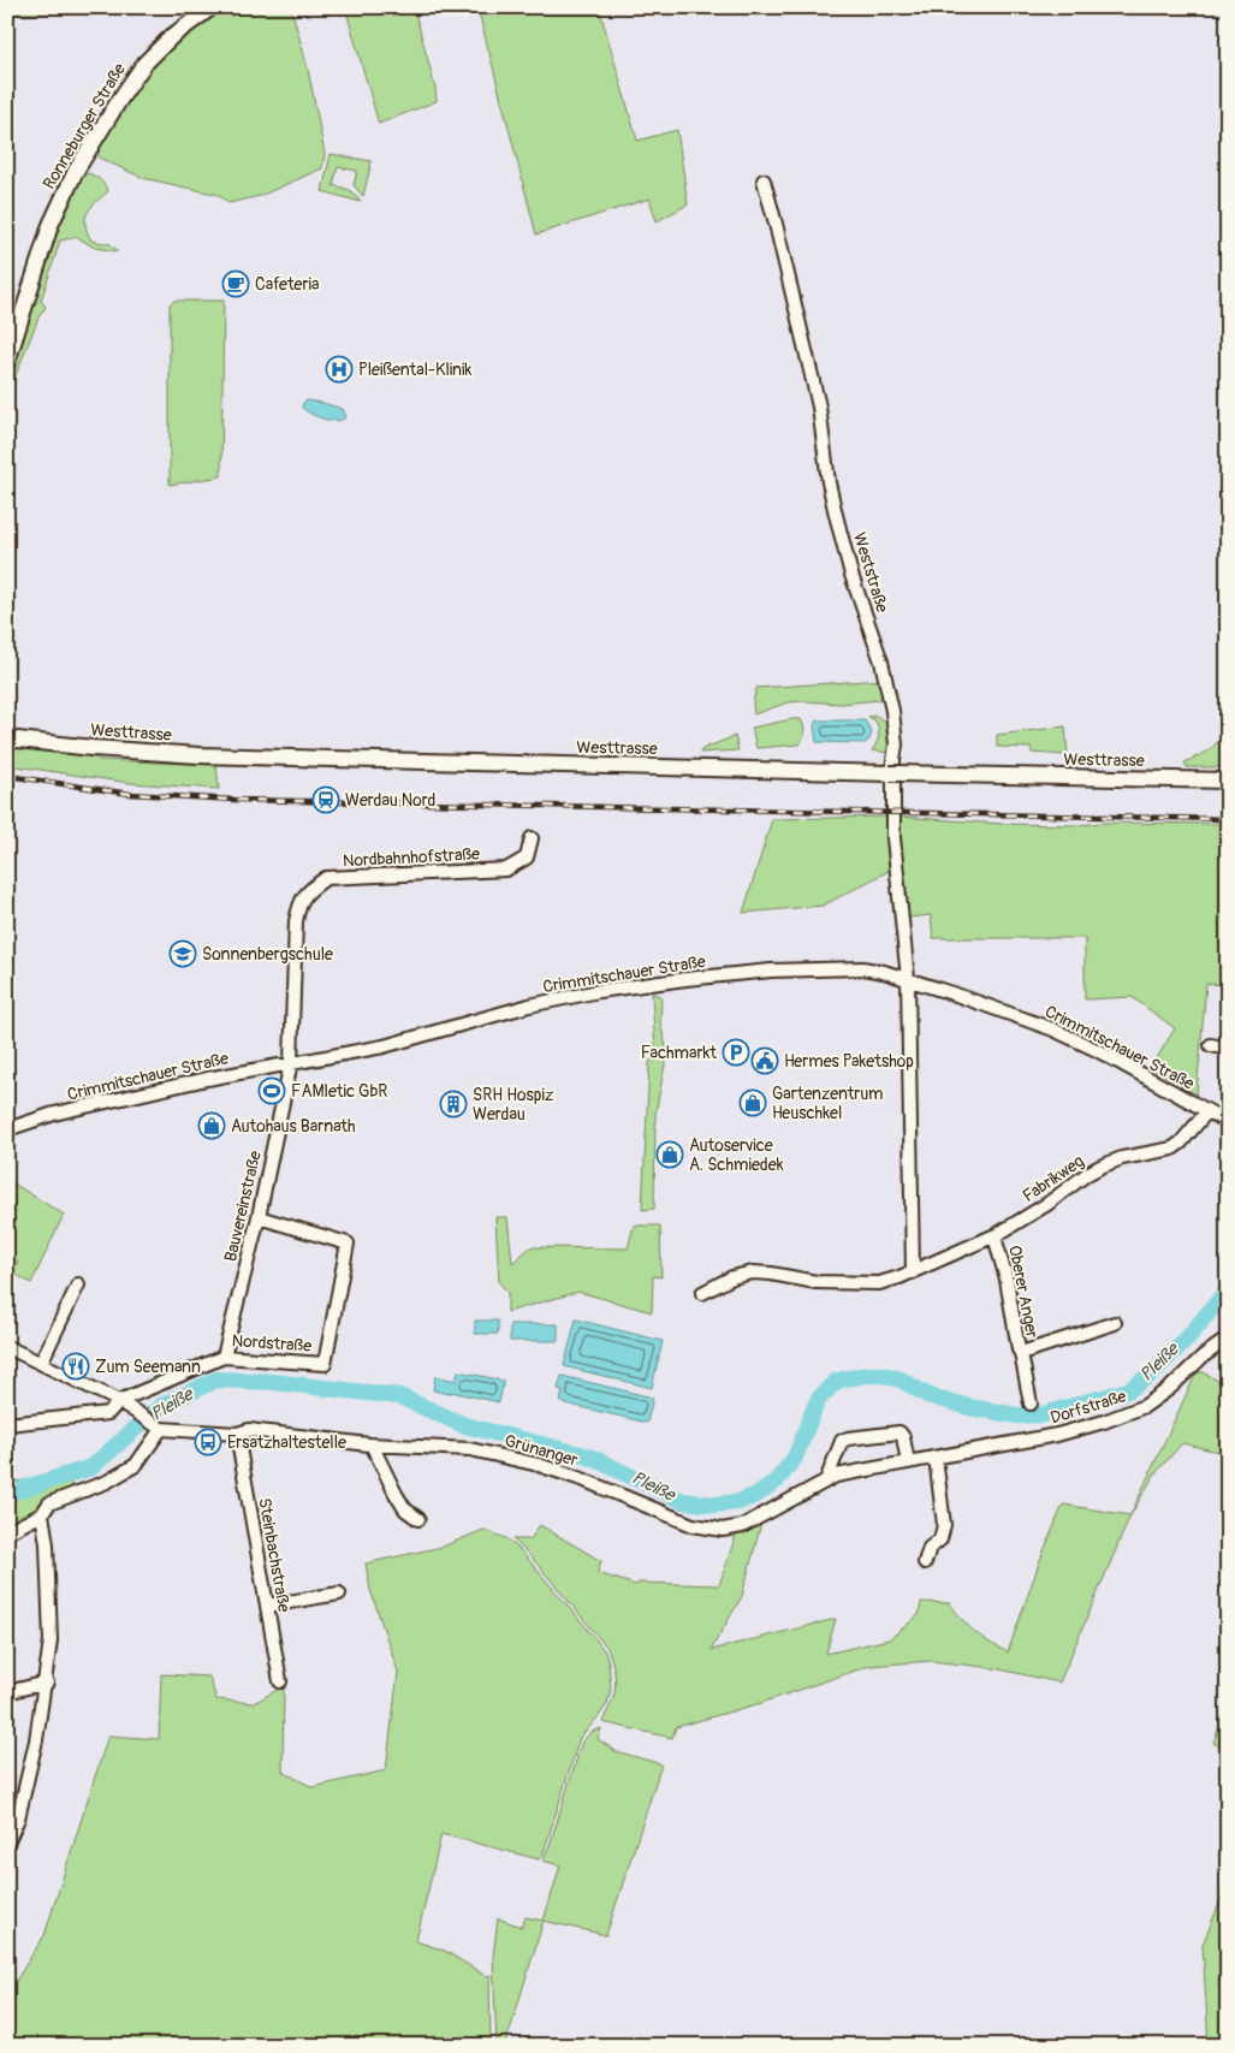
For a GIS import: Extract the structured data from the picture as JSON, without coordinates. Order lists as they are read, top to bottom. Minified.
{"streets":{"main road":["Ronneburger Straße","Westtrasse"],"street":["Weststraße","Nordbahnhofstraße","Crimmitschauer Straße","Fabrikweg","Bauvereinstraße","Oberer Anger","Nordstraße","Dorfstraße","Grünanger","Steinbachstraße"]},"crossings":[["Weststraße","Crimmitschauer Straße"],["Nordbahnhofstraße","Crimmitschauer Straße"],["Nordbahnhofstraße","Bauvereinstraße"],["Crimmitschauer Straße","Fabrikweg"],["Crimmitschauer Straße","Bauvereinstraße"],["Fabrikweg","Oberer Anger"],["Bauvereinstraße","Nordstraße"],["Nordstraße","Grünanger"],["Dorfstraße","Grünanger"],["Grünanger","Steinbachstraße"]],"water":["Pleiße"],"places":{"cafe":["Cafeteria"],"hospital":["Pleißental-Klinik"],"station":["Werdau Nord"],"school or university":["Sonnenbergschule"],"parking":["Fachmarkt"],"public building":["Hermes Paketshop"],"sports":["FAMletic GbR"],"shop":["Gartenzentrum Heuschkel","Autohaus Barnath","Autoservice A. Schmiedek"],"building":["SRH Hospiz Werdau"],"restaurant":["Zum Seemann"],"bus stop":["Ersatzhaltestelle"]}}
